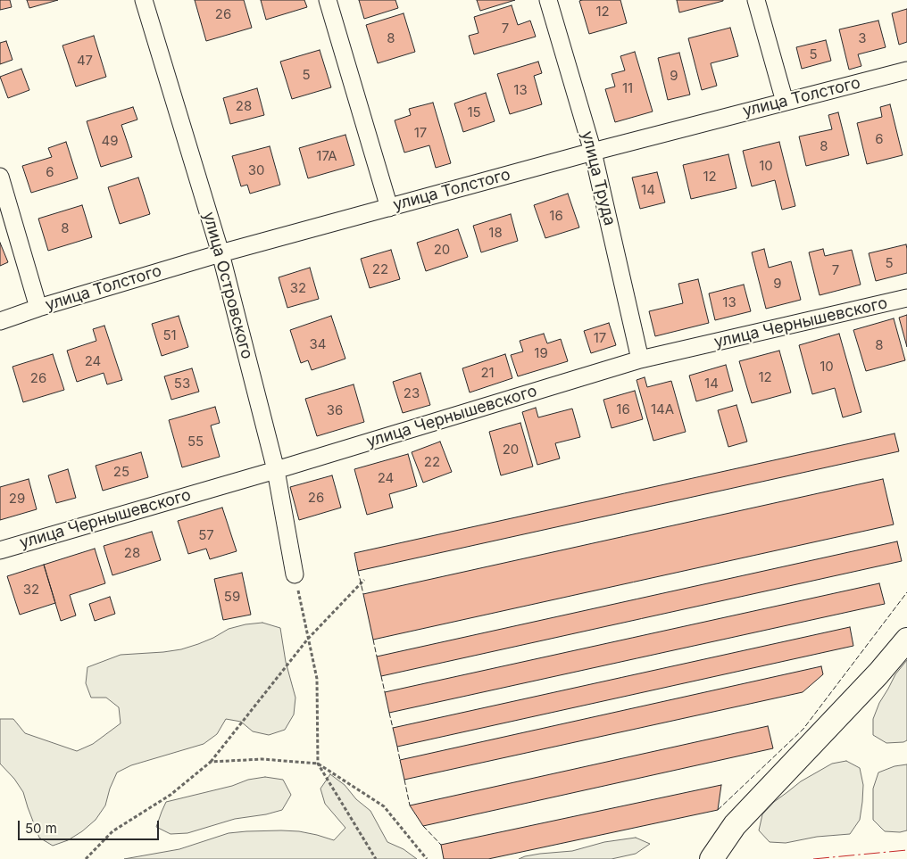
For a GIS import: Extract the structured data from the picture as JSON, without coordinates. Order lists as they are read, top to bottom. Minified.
{"streets":{"street":["улица Толстого","улица Труда","улица Островского","улица Чернышевского"]},"crossings":[["улица Толстого","улица Труда"],["улица Толстого","улица Островского"],["улица Труда","улица Чернышевского"],["улица Островского","улица Чернышевского"]],"house_numbers":["12","26","7","8","3","5","47","5","9","11","13","28","15","17","6","49","8","17А","10","30","6","12","14","16","8","18","20","5","22","7","9","32","13","51","17","34","8","19","24","10","21","12","26","53","14","23","16","14А","36","55","20","22","25","24","26","29","57","28","32","59"],"scale_bar":"50 m"}
